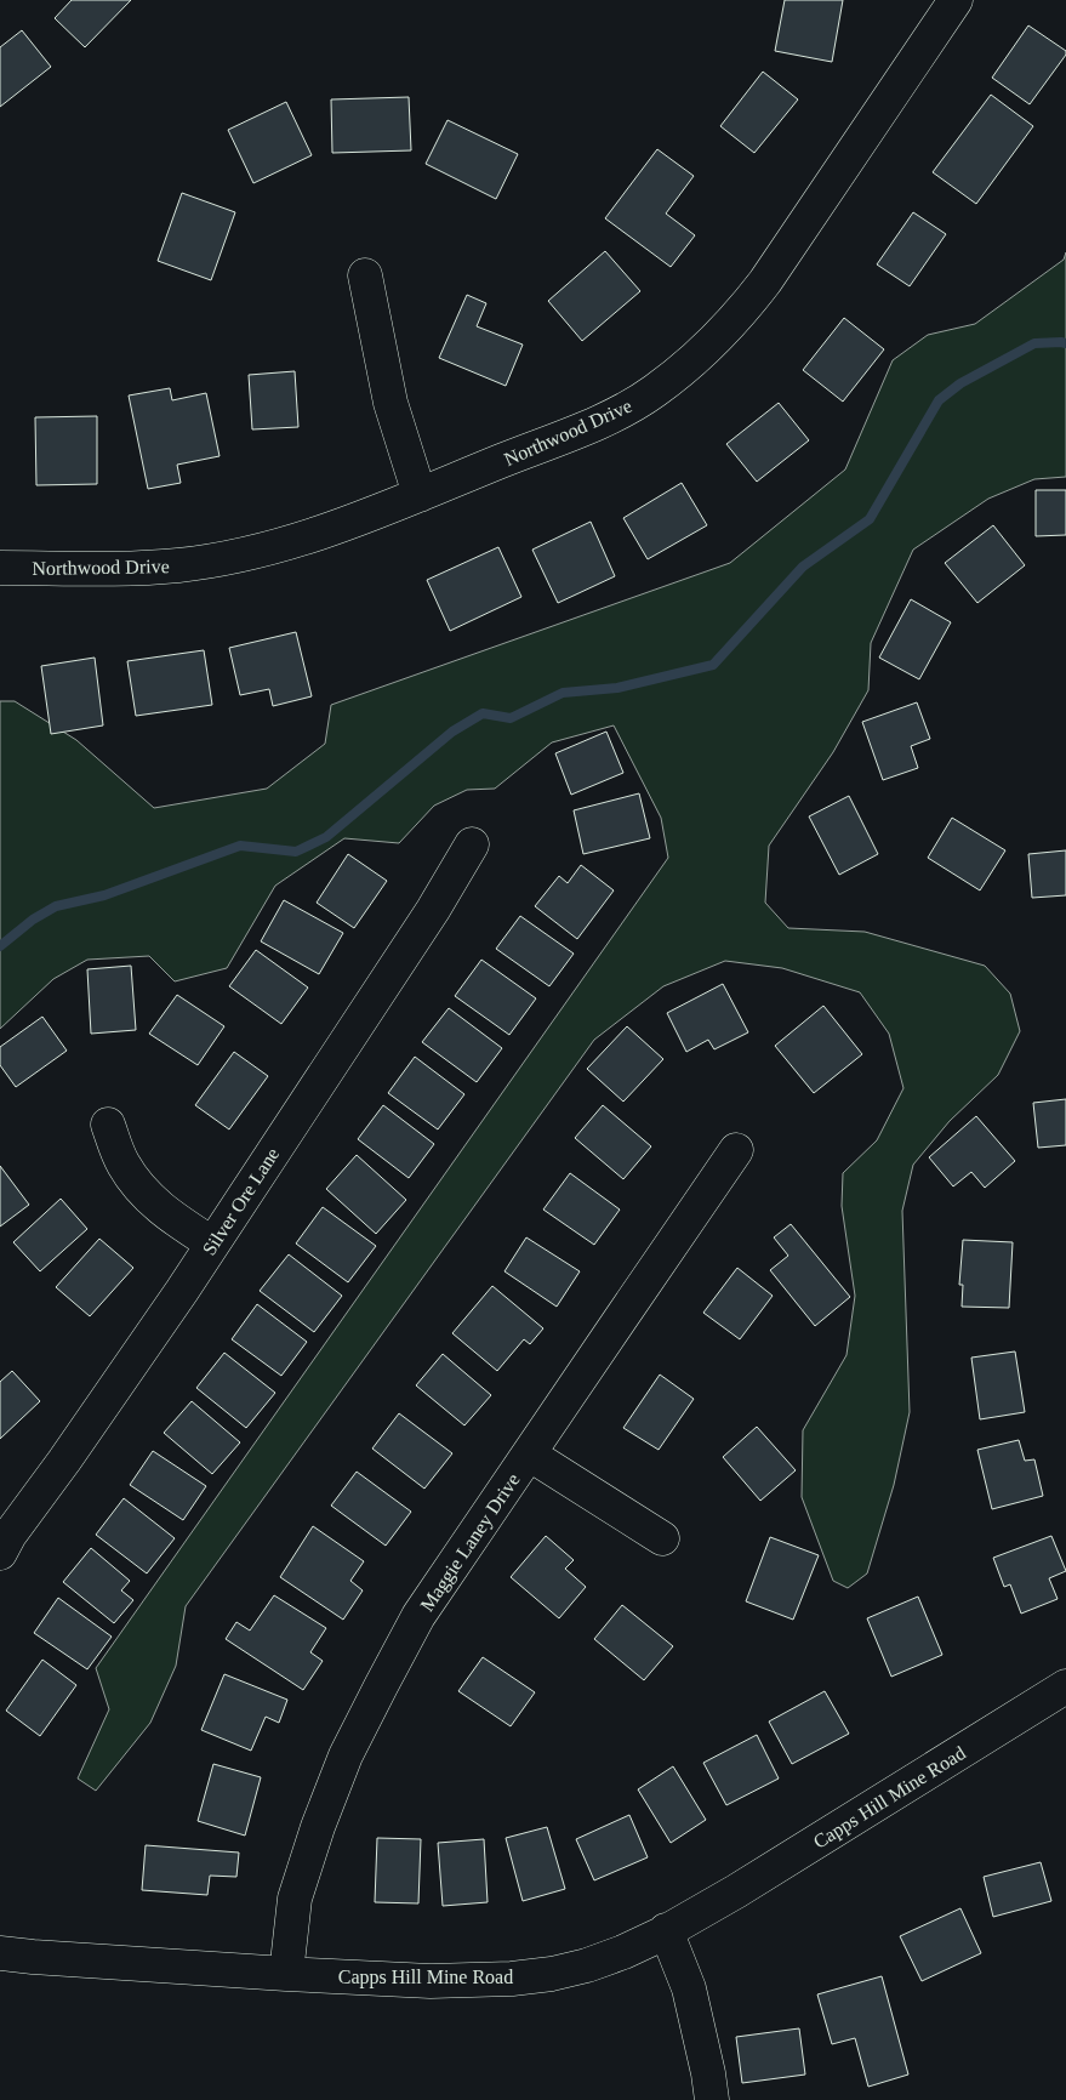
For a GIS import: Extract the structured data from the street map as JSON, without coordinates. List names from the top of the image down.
{
  "streets": {
    "street": [
      "Northwood Drive",
      "Silver Ore Lane",
      "Maggie Laney Drive",
      "Capps Hill Mine Road"
    ]
  },
  "crossings": [
    ["Maggie Laney Drive", "Capps Hill Mine Road"]
  ]
}
